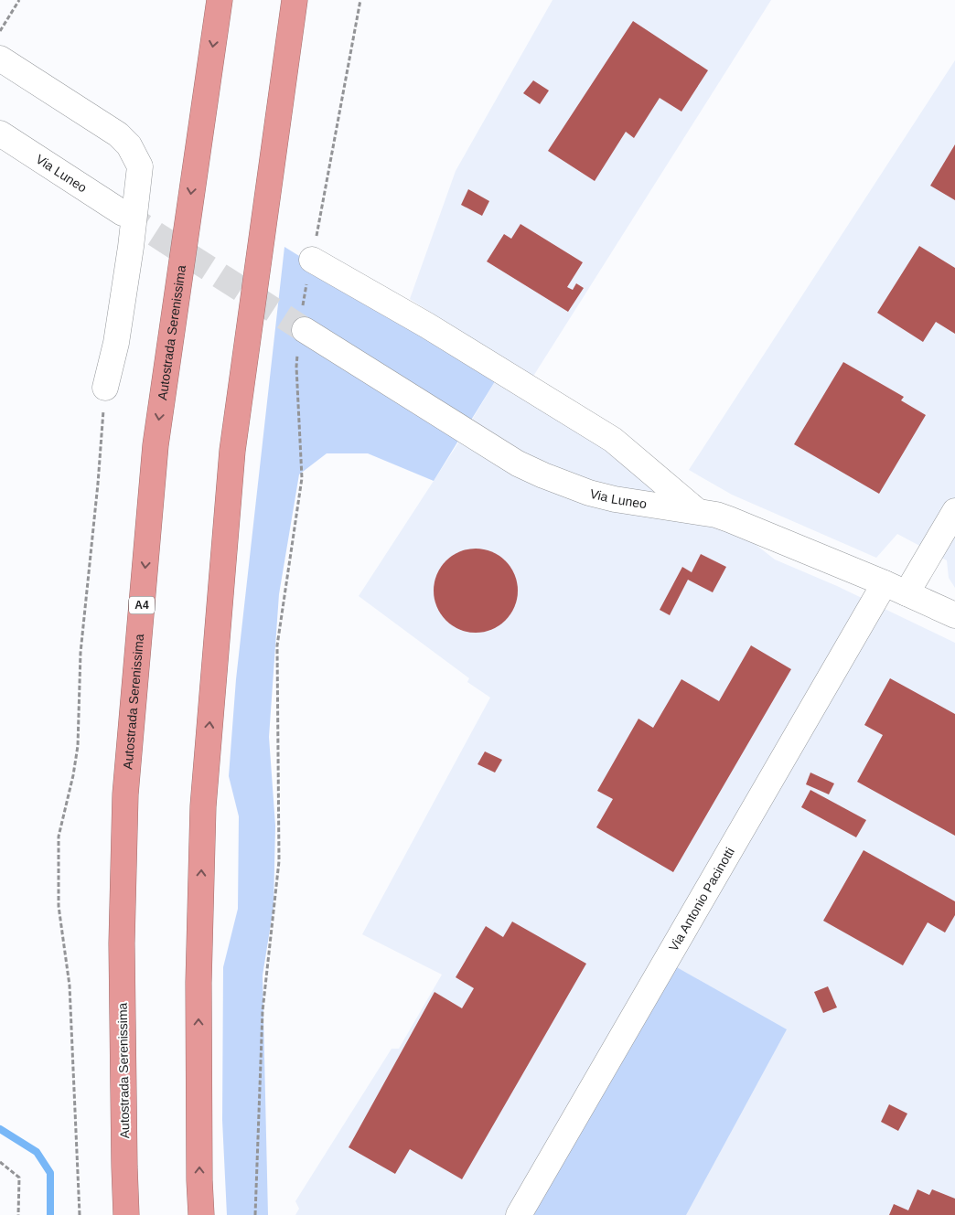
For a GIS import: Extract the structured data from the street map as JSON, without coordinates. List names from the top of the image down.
{
  "streets": {
    "highway": ["Autostrada Serenissima", "A4"],
    "street": ["Via Luneo", "Via Antonio Pacinotti"]
  },
  "crossings": [
    ["Via Luneo", "Via Antonio Pacinotti"]
  ]
}
